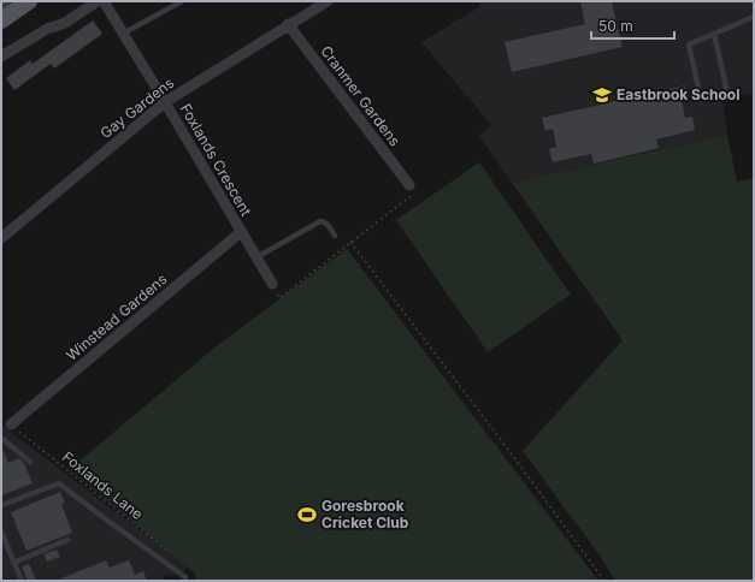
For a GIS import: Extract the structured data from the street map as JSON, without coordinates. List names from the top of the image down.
{
  "streets": {
    "street": [
      "Cranmer Gardens",
      "Gay Gardens",
      "Foxlands Crescent",
      "Winstead Gardens"
    ],
    "path": ["Foxlands Lane"]
  },
  "crossings": [
    ["Cranmer Gardens", "Gay Gardens"],
    ["Gay Gardens", "Foxlands Crescent"],
    ["Foxlands Crescent", "Winstead Gardens"],
    ["Winstead Gardens", "Foxlands Lane"]
  ],
  "places": {
    "school or university": ["Eastbrook School"],
    "sports": ["Goresbrook Cricket Club"]
  },
  "scale_bar": "50 m"
}
